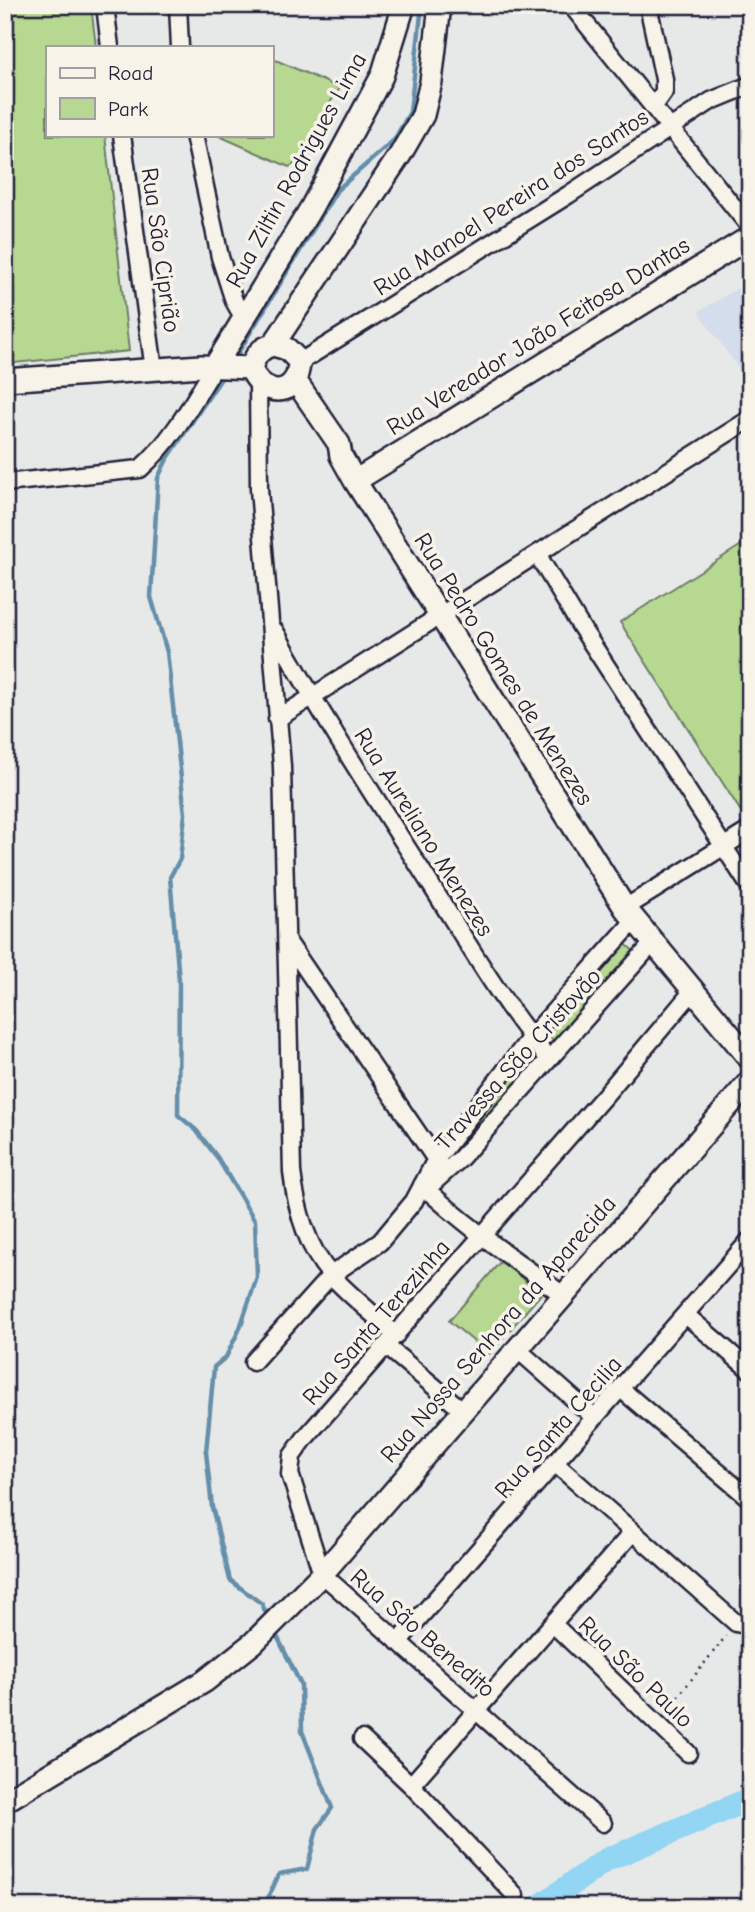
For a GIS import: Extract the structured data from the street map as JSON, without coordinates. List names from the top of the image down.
{
  "streets": {
    "street": [
      "Rua Ziltin Rodrigues Lima",
      "Rua Manoel Pereira dos Santos",
      "Rua São Ciprião",
      "Rua Vereador João Feitosa Dantas",
      "Rua Pedro Gomes de Menezes",
      "Rua Aureliano Menezes",
      "Travessa São Cristovão",
      "Rua Santa Terezinha",
      "Rua Nossa Senhora da Aparecida",
      "Rua Santa Cecilia",
      "Rua São Benedito",
      "Rua São Paulo"
    ]
  },
  "crossings": [
    ["Rua Manoel Pereira dos Santos", "Rua Pedro Gomes de Menezes"],
    ["Rua Vereador João Feitosa Dantas", "Rua Pedro Gomes de Menezes"],
    ["Rua Pedro Gomes de Menezes", "Travessa São Cristovão"],
    ["Rua Pedro Gomes de Menezes", "Rua Santa Terezinha"],
    ["Rua Aureliano Menezes", "Travessa São Cristovão"],
    ["Rua Santa Terezinha", "Rua São Benedito"],
    ["Rua Nossa Senhora da Aparecida", "Rua São Benedito"],
    ["Rua Santa Cecilia", "Rua São Benedito"]
  ],
  "legend": ["Road", "Park"]
}
